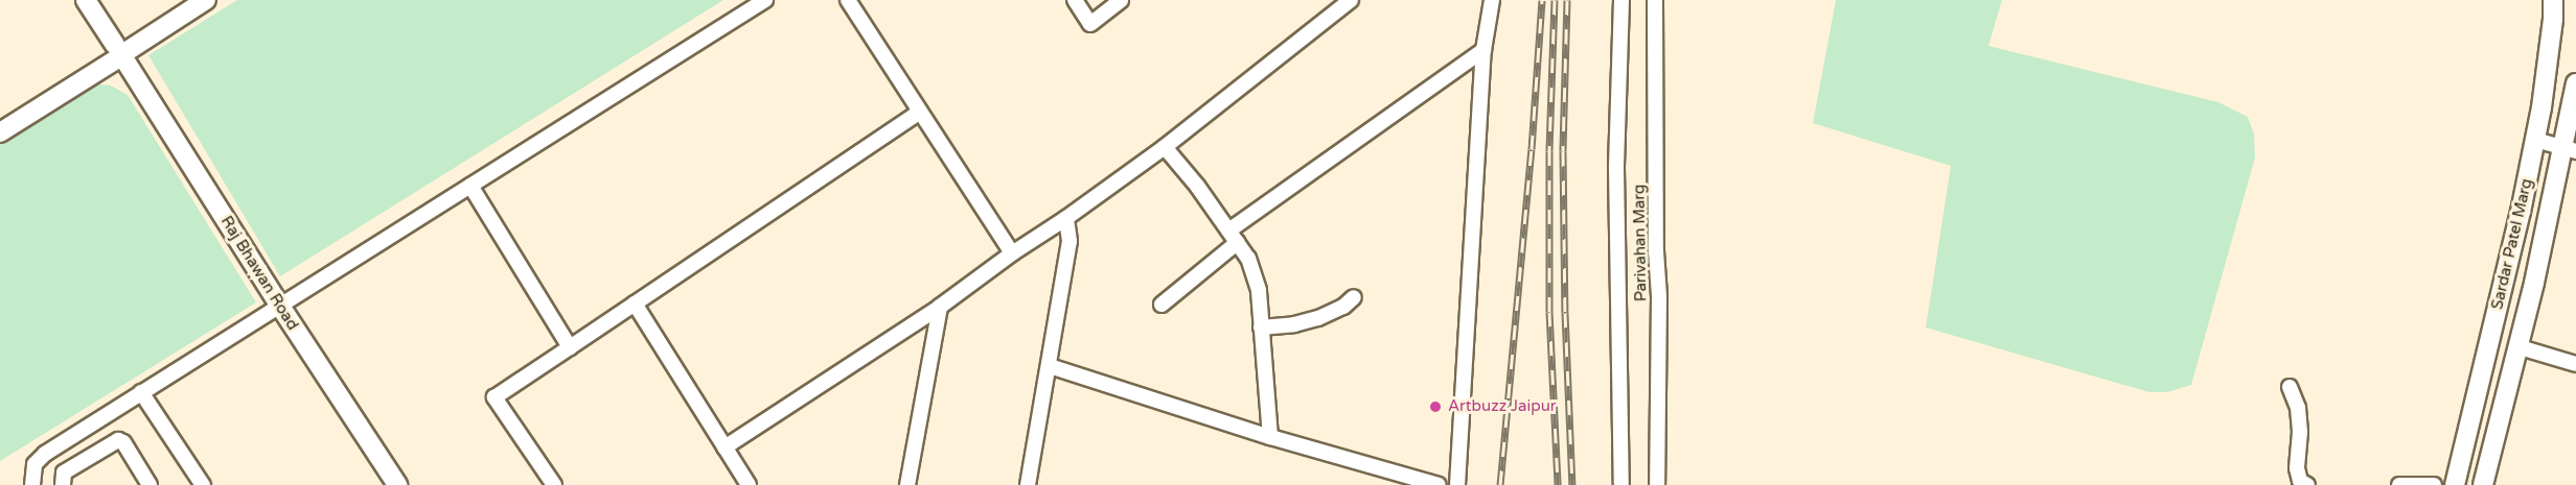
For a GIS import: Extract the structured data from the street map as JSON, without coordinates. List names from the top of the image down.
{
  "streets": {
    "street": ["Parivahan Marg", "Sardar Patel Marg", "Raj Bhawan Road"]
  },
  "places": ["Artbuzz Jaipur"]
}
